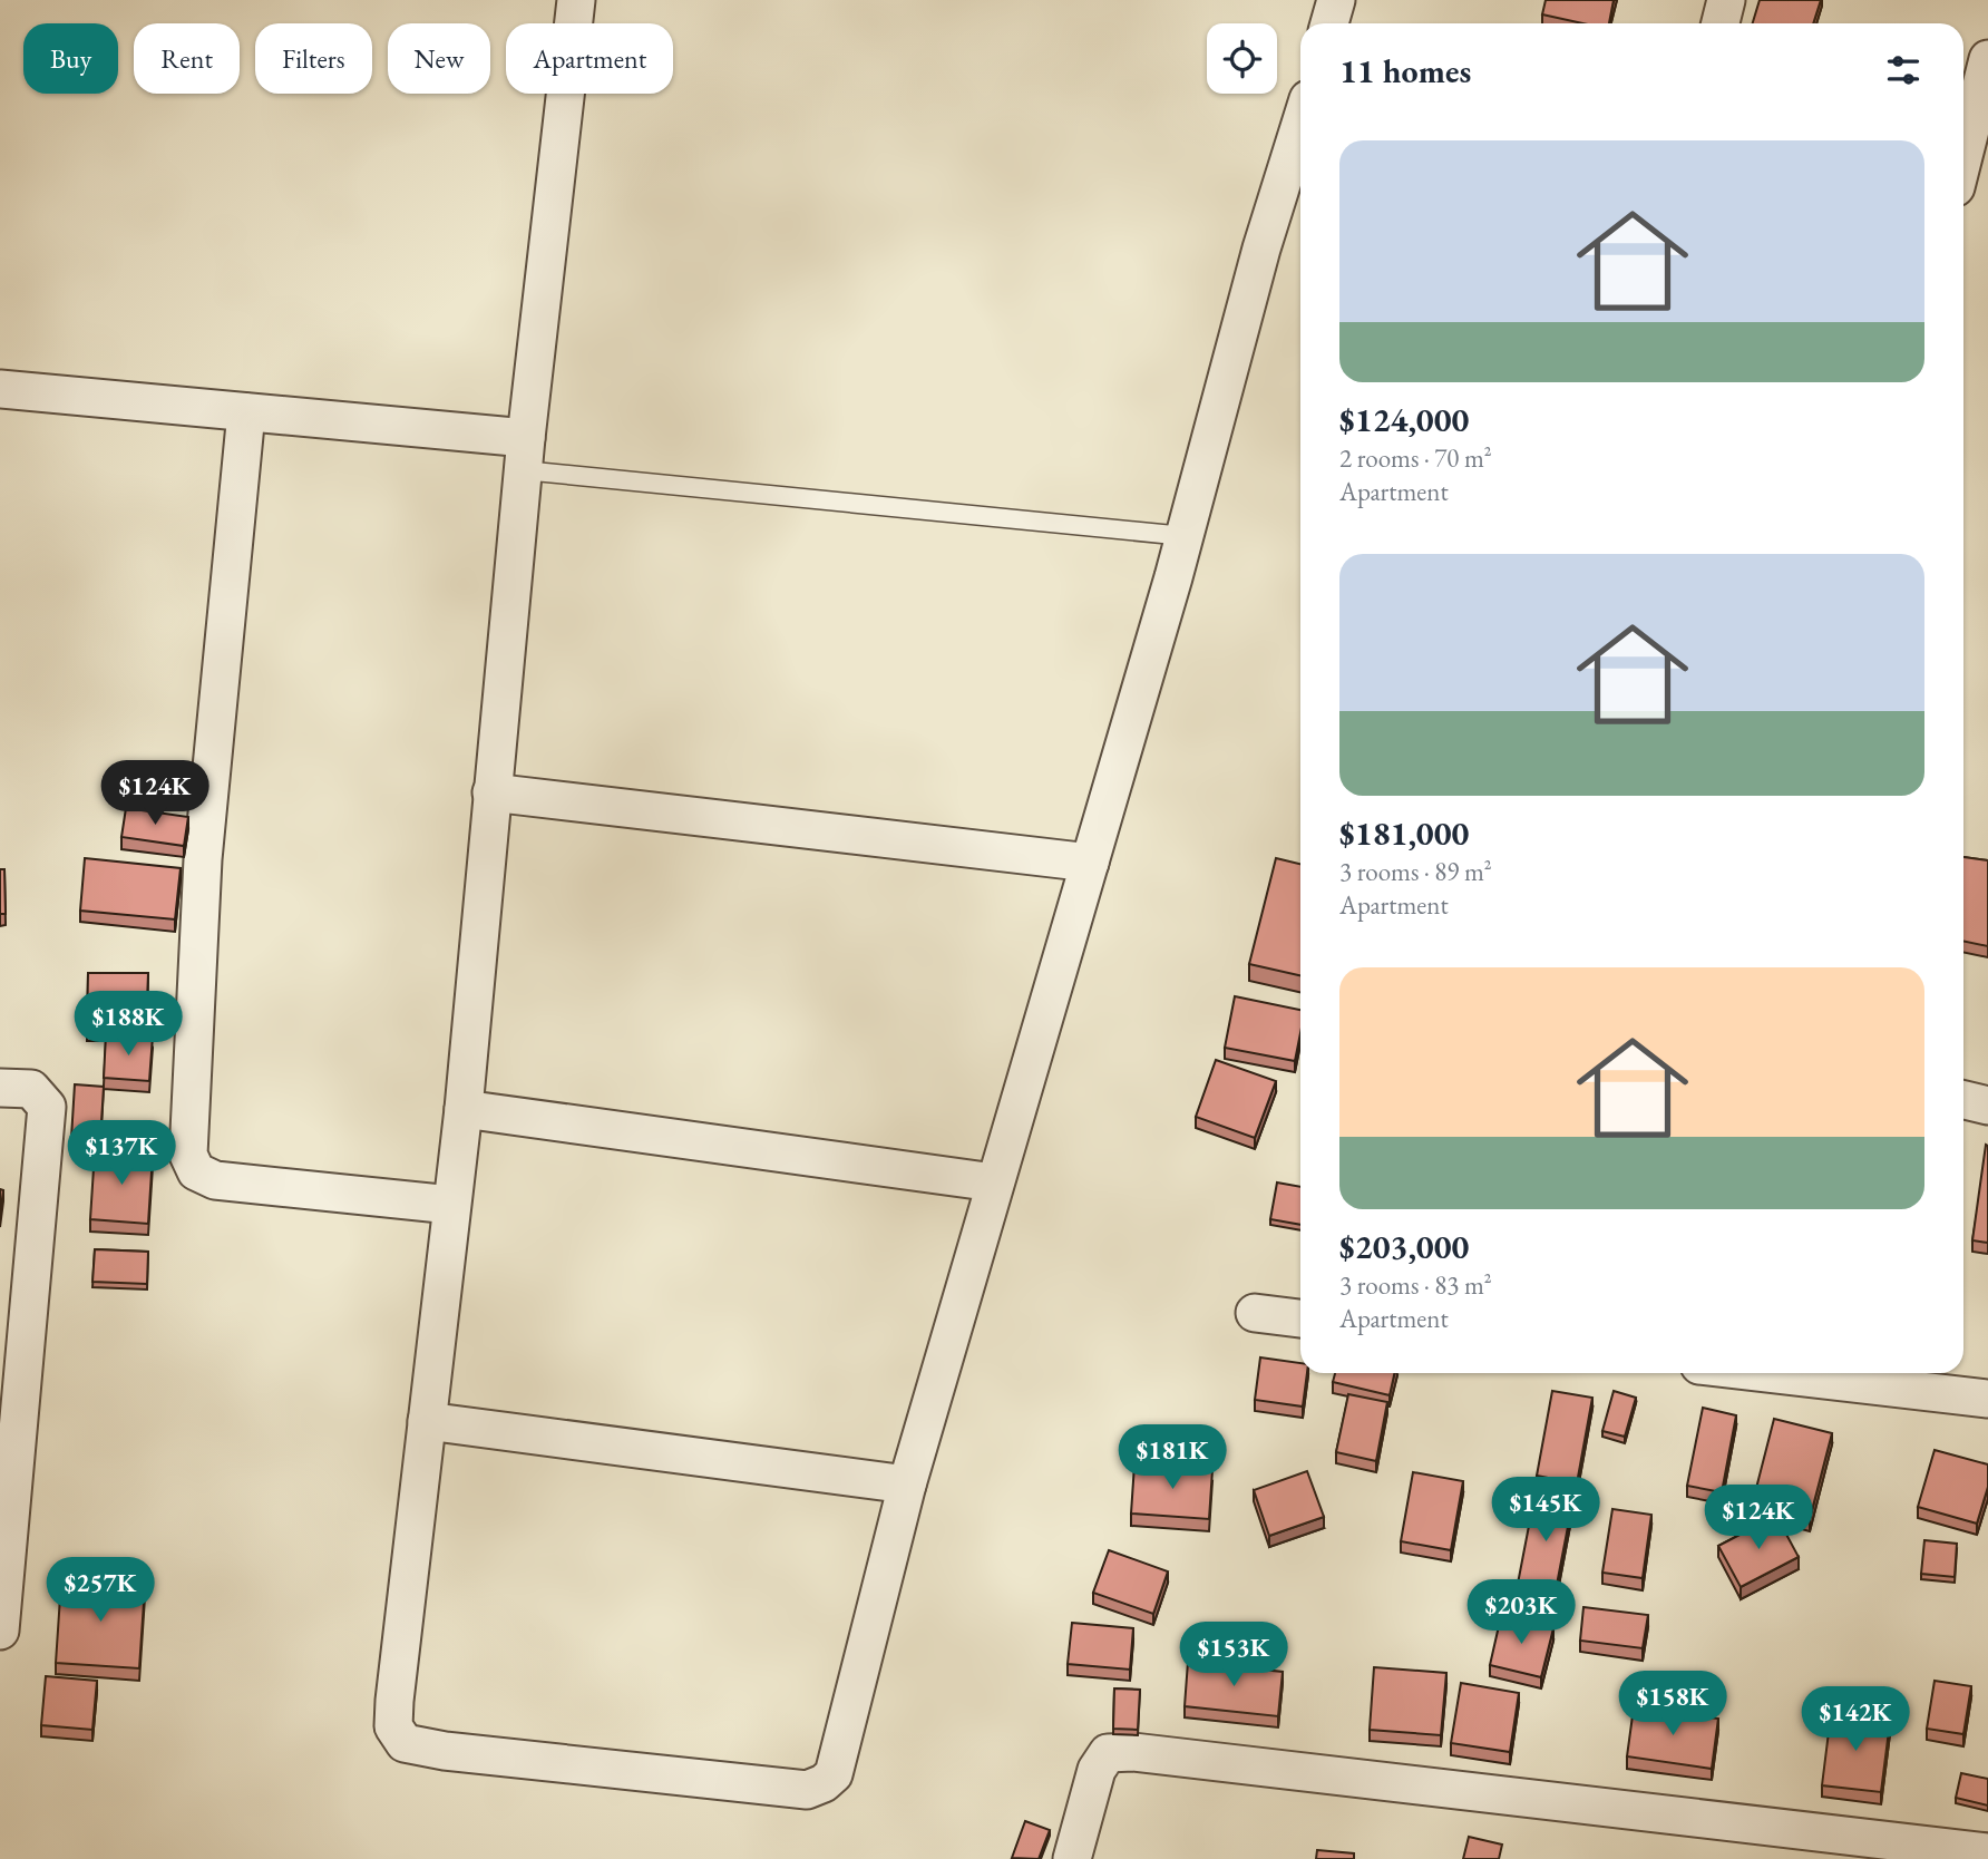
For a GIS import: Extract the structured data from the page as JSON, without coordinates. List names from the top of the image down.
{
  "page": {
    "chip": [
      "Buy",
      "Rent",
      "Filters",
      "New",
      "Apartment"
    ],
    "heading": "11 homes",
    "list": [
      {
        "name": "$124,000",
        "note": "2 rooms · 70 m² · Apartment"
      },
      {
        "name": "$181,000",
        "note": "3 rooms · 89 m² · Apartment"
      },
      {
        "name": "$203,000",
        "note": "3 rooms · 83 m² · Apartment"
      }
    ],
    "price": [
      "$124K",
      "$188K",
      "$137K",
      "$181K",
      "$145K",
      "$124K",
      "$257K",
      "$203K",
      "$153K",
      "$158K",
      "$142K"
    ]
  }
}
